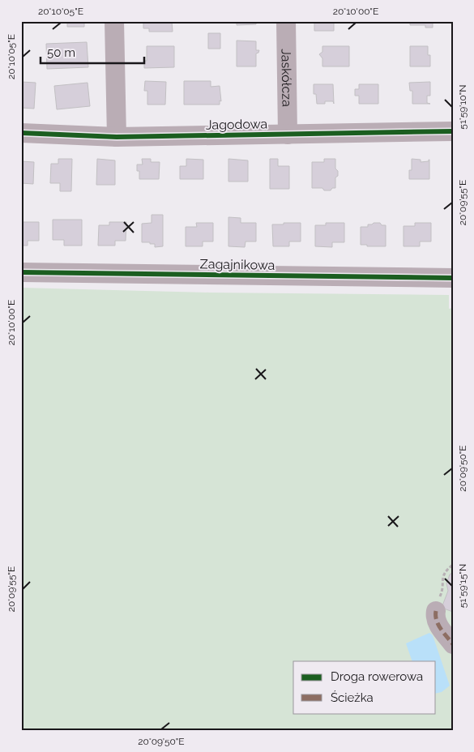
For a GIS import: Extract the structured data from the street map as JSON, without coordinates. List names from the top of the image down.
{
  "streets": {
    "street": ["Jaskółcza", "Jagodowa", "Zagajnikowa"]
  },
  "crossings": [
    ["Jaskółcza", "Jagodowa"]
  ],
  "legend": ["Droga rowerowa", "Ścieżka"],
  "scale_bar": "50 m",
  "coordinates": [
    "20°10'05\"E",
    "20°10'00\"E",
    "51°59'10\"N",
    "20°09'55\"E",
    "20°09'50\"E",
    "51°59'15\"N"
  ]
}
